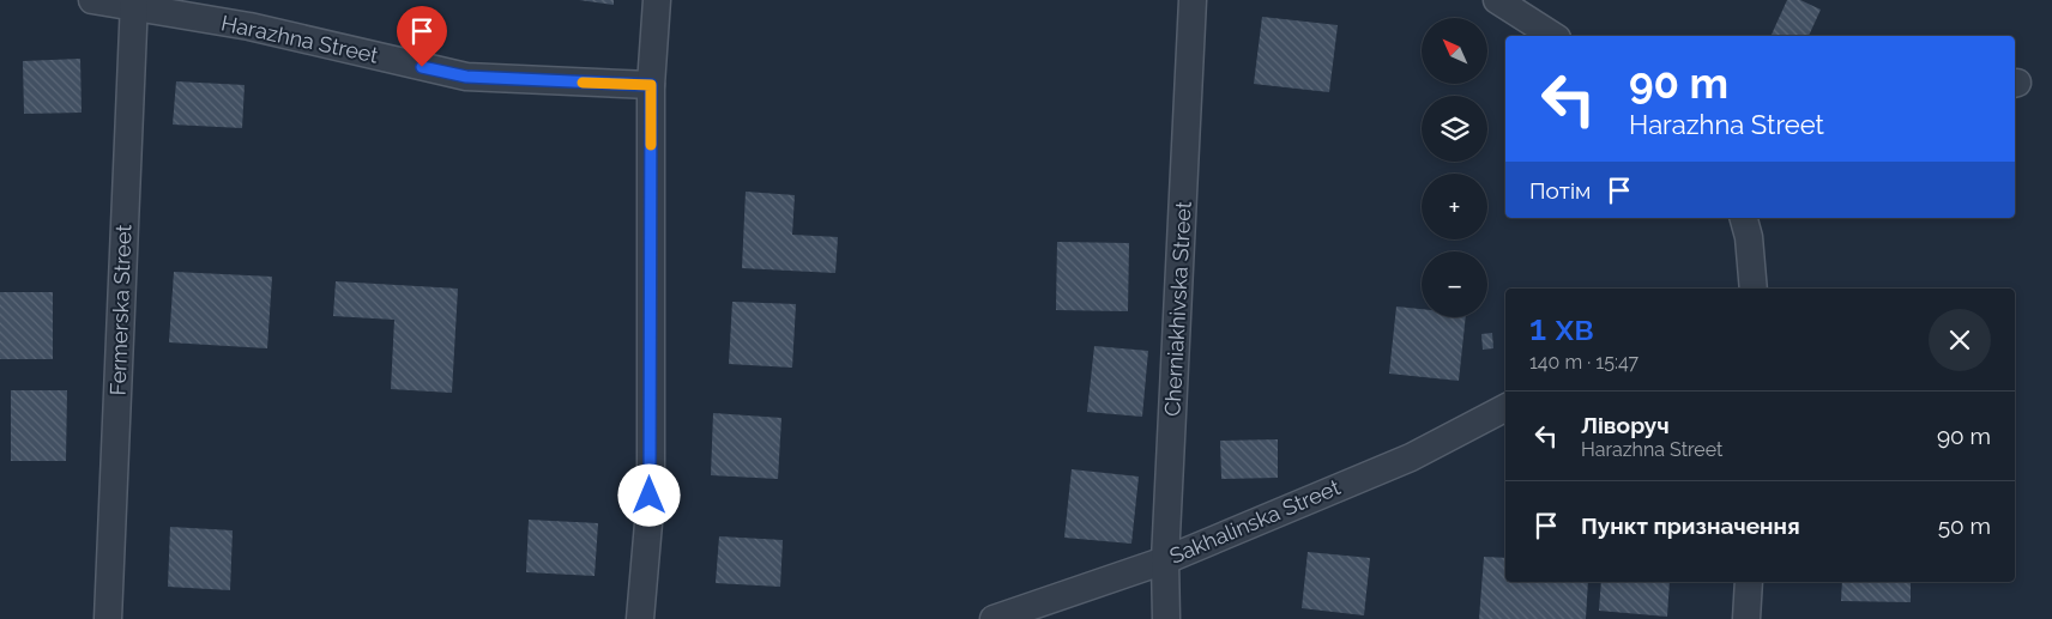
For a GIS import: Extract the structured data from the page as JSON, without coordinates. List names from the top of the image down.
{
  "streets": {
    "street": [
      "Harazhna Street",
      "Cherniakhivska Street",
      "Fermerska Street",
      "Sakhalinska Street"
    ]
  },
  "crossings": [
    ["Harazhna Street", "Fermerska Street"],
    ["Cherniakhivska Street", "Sakhalinska Street"]
  ],
  "north": "top left",
  "page": {
    "map_buttons": ["+", "−"],
    "turn": ["90 m", "Harazhna Street"],
    "then": "Потім",
    "heading": ["1 хв", "140 m · 15:47"],
    "list": [
      {
        "name": "Ліворуч",
        "note": "Harazhna Street",
        "value": "90 m"
      },
      {
        "name": "Пункт призначення",
        "value": "50 m"
      }
    ]
  }
}
